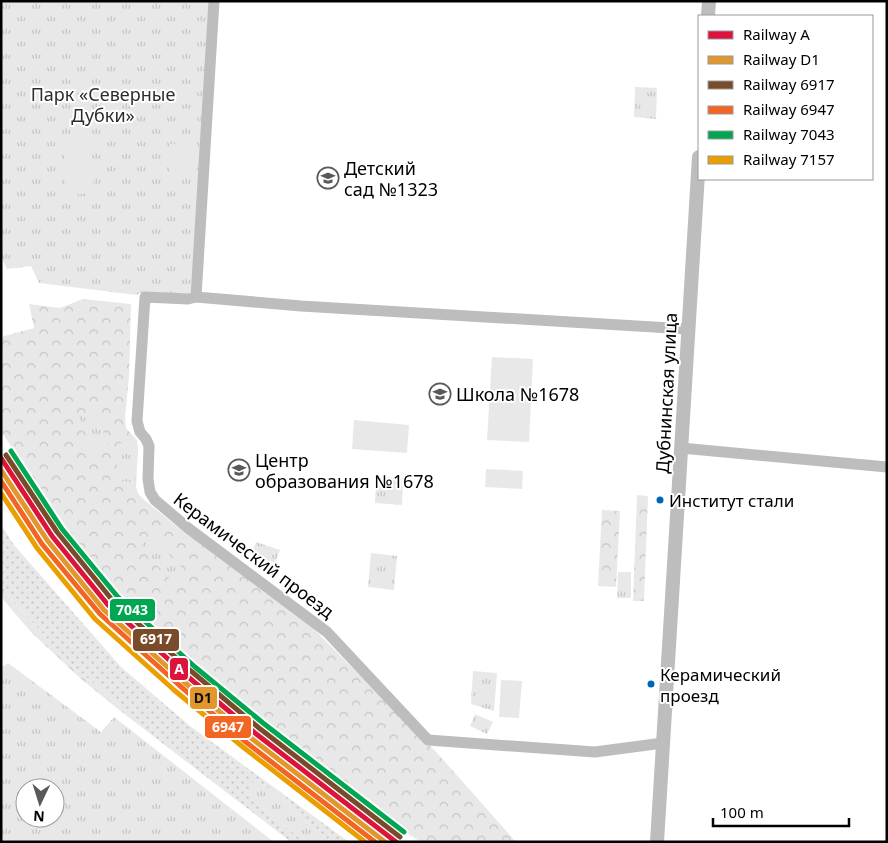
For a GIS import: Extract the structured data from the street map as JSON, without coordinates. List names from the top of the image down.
{
  "streets": {
    "street": ["Дубнинская улица", "Керамический проезд"]
  },
  "crossings": [
    ["Дубнинская улица", "Керамический проезд"]
  ],
  "parks": ["Парк «Северные Дубки»"],
  "places": {
    "school or university": ["Детский сад №1323", "Школа №1678", "Центр образования №1678"],
    "other": ["Институт стали", "Керамический проезд"]
  },
  "lines": [
    "rail line 7043",
    "rail line 6917",
    "rail line A",
    "rail line D1",
    "rail line 6947",
    "rail line 7157"
  ],
  "legend": [
    "Railway A",
    "Railway D1",
    "Railway 6917",
    "Railway 6947",
    "Railway 7043",
    "Railway 7157"
  ],
  "scale_bar": "100 m",
  "north": "bottom"
}
